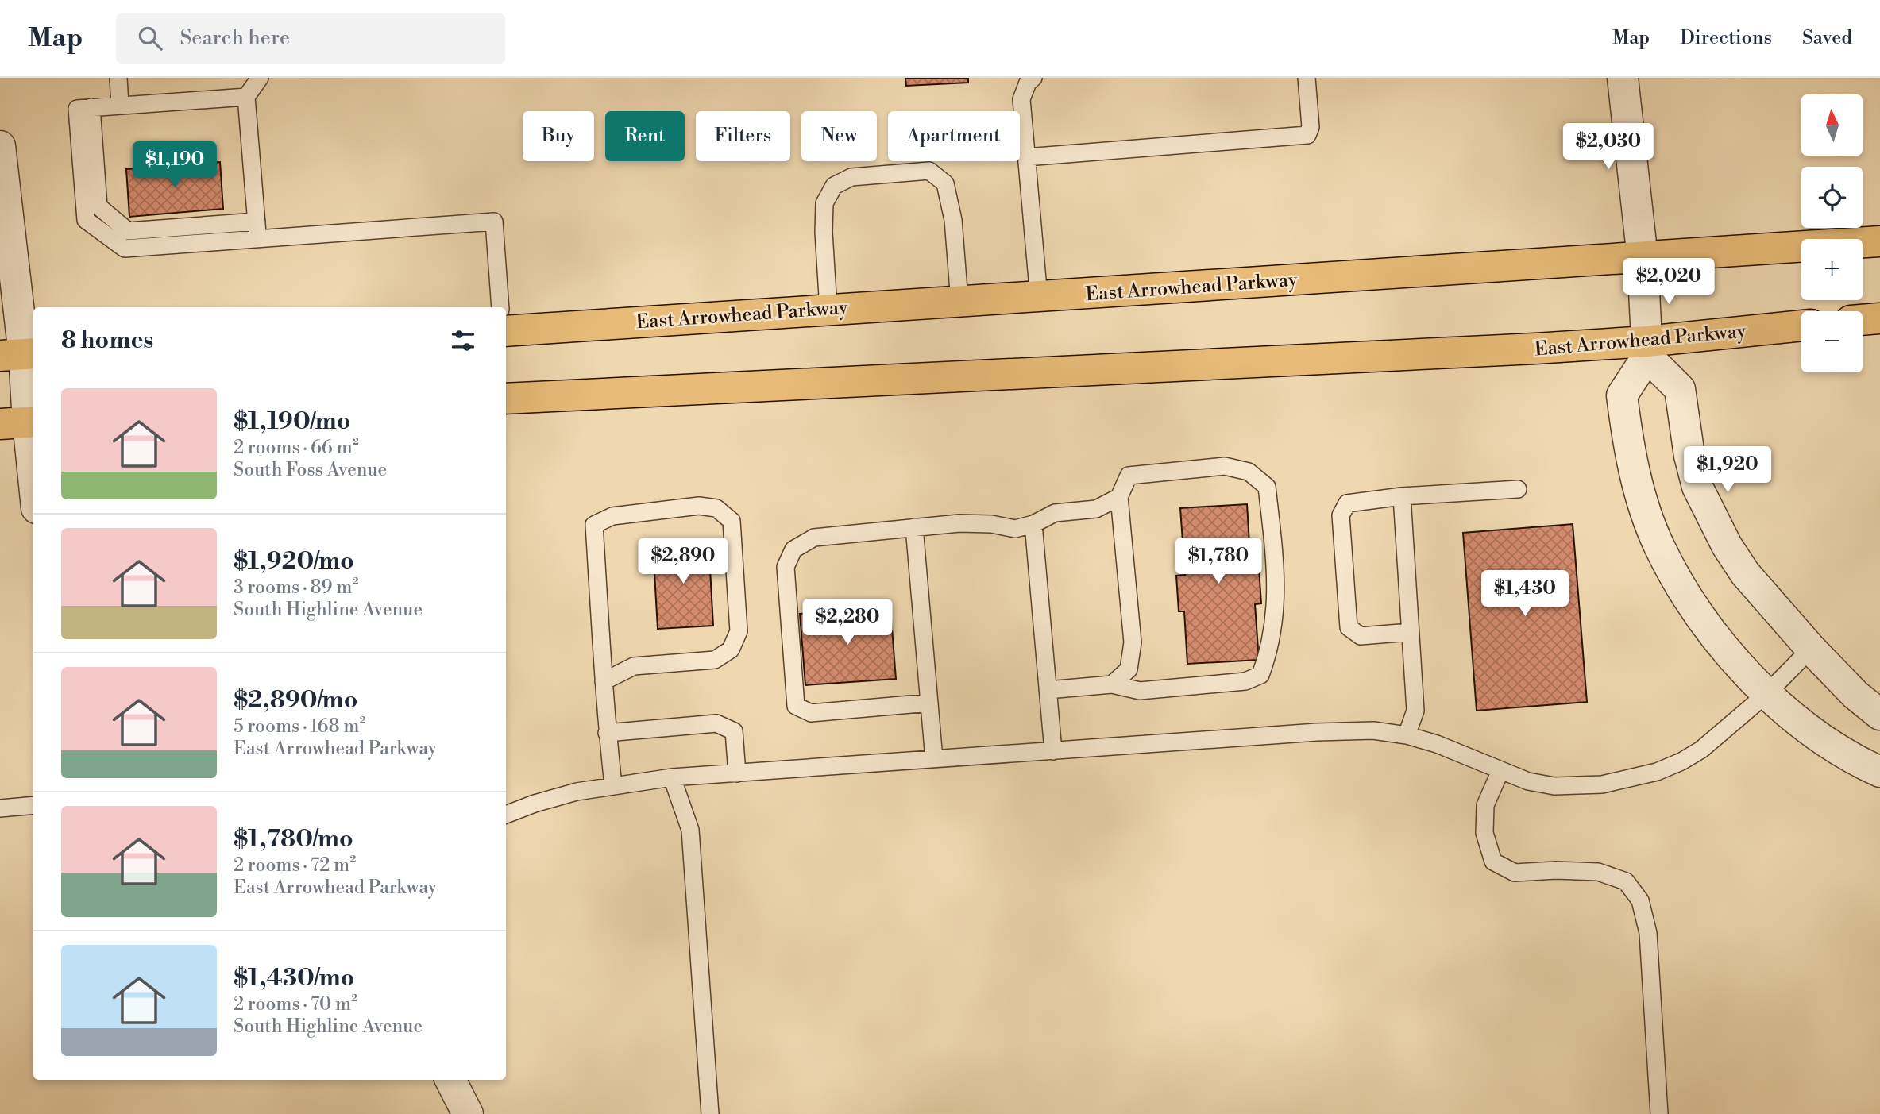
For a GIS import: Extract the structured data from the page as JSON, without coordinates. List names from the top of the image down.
{
  "streets": {
    "main road": ["East Arrowhead Parkway"]
  },
  "north": "top",
  "page": {
    "header": "Map",
    "search": "Search here",
    "nav": ["Map", "Directions", "Saved"],
    "map_buttons": ["+", "−"],
    "chip": [
      "Buy",
      "Rent",
      "Filters",
      "New",
      "Apartment"
    ],
    "price": [
      "$2,030",
      "$1,190",
      "$2,020",
      "$1,920",
      "$2,890",
      "$1,780",
      "$1,430",
      "$2,280"
    ],
    "heading": "8 homes",
    "list": [
      {
        "name": "$1,190/mo",
        "note": "2 rooms · 66 m² · South Foss Avenue"
      },
      {
        "name": "$1,920/mo",
        "note": "3 rooms · 89 m² · South Highline Avenue"
      },
      {
        "name": "$2,890/mo",
        "note": "5 rooms · 168 m² · East Arrowhead Parkway"
      },
      {
        "name": "$1,780/mo",
        "note": "2 rooms · 72 m² · East Arrowhead Parkway"
      },
      {
        "name": "$1,430/mo",
        "note": "2 rooms · 70 m² · South Highline Avenue"
      }
    ]
  }
}
